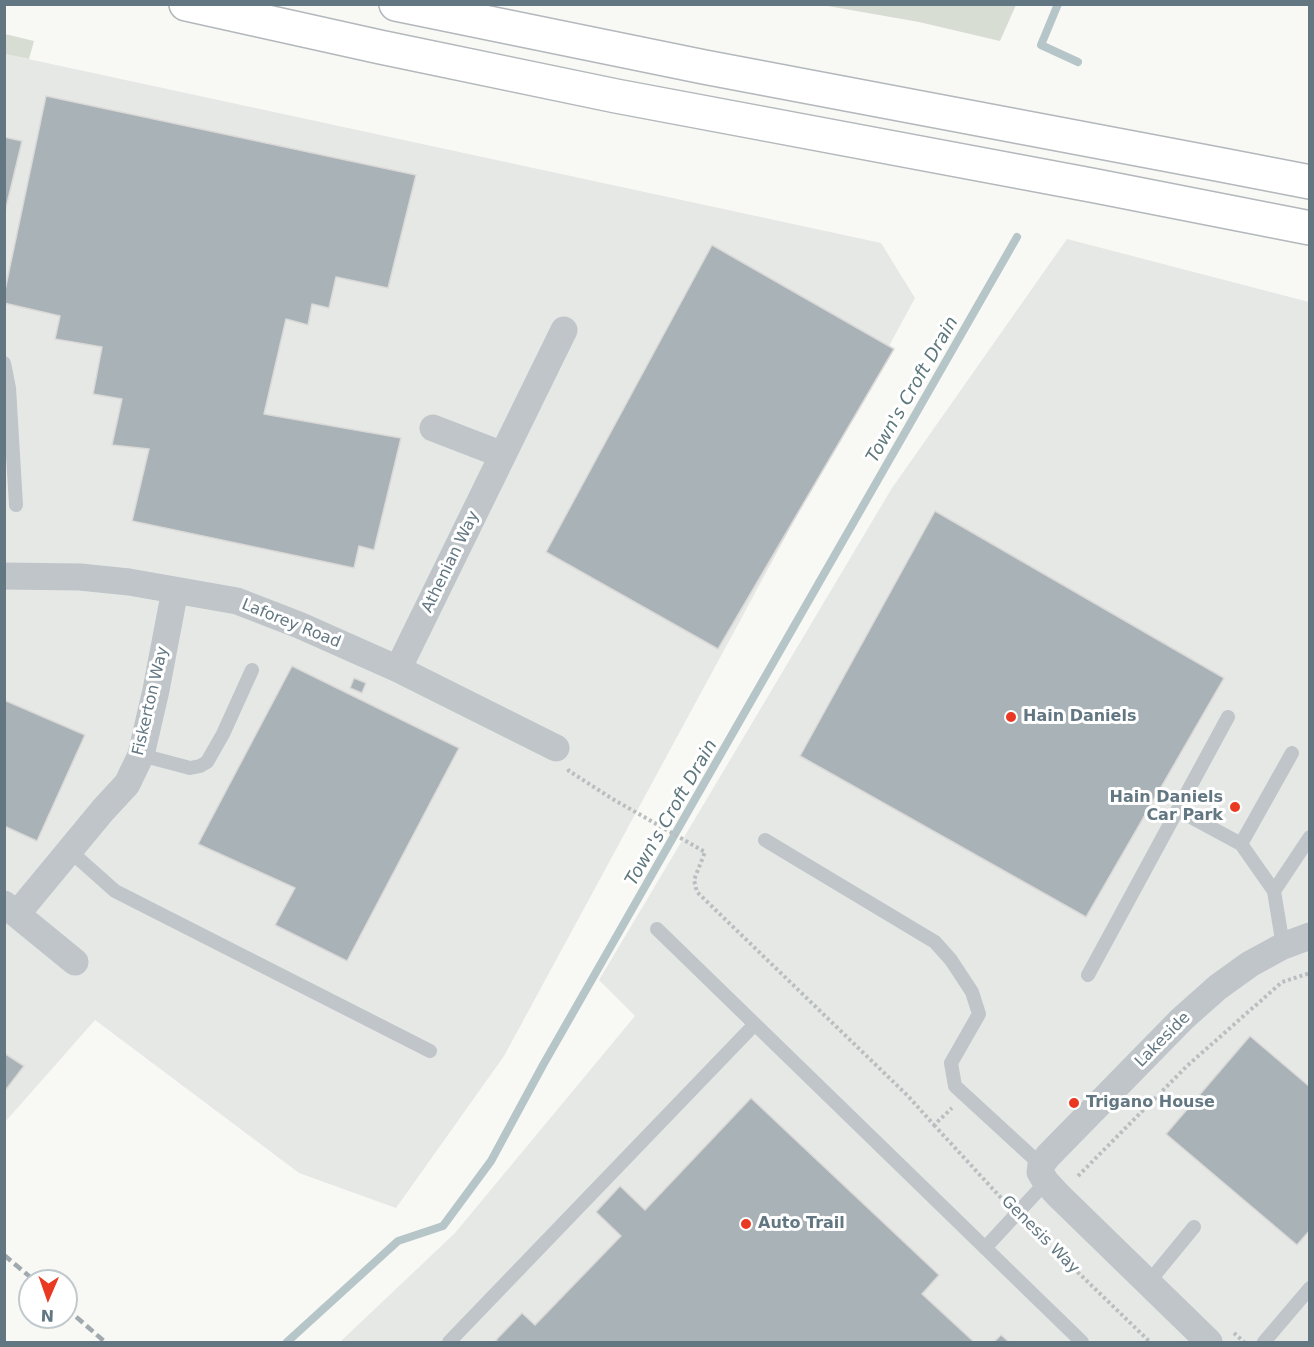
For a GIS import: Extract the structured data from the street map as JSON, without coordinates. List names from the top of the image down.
{
  "streets": {
    "street": [
      "Athenian Way",
      "Laforey Road",
      "Fiskerton Way",
      "Lakeside"
    ],
    "path": ["Genesis Way"]
  },
  "crossings": [
    ["Athenian Way", "Laforey Road"],
    ["Laforey Road", "Fiskerton Way"],
    ["Laforey Road", "Genesis Way"]
  ],
  "water": ["Town's Croft Drain"],
  "places": [
    "Hain Daniels",
    "Hain Daniels Car Park",
    "Trigano House",
    "Auto Trail"
  ],
  "north": "bottom"
}
